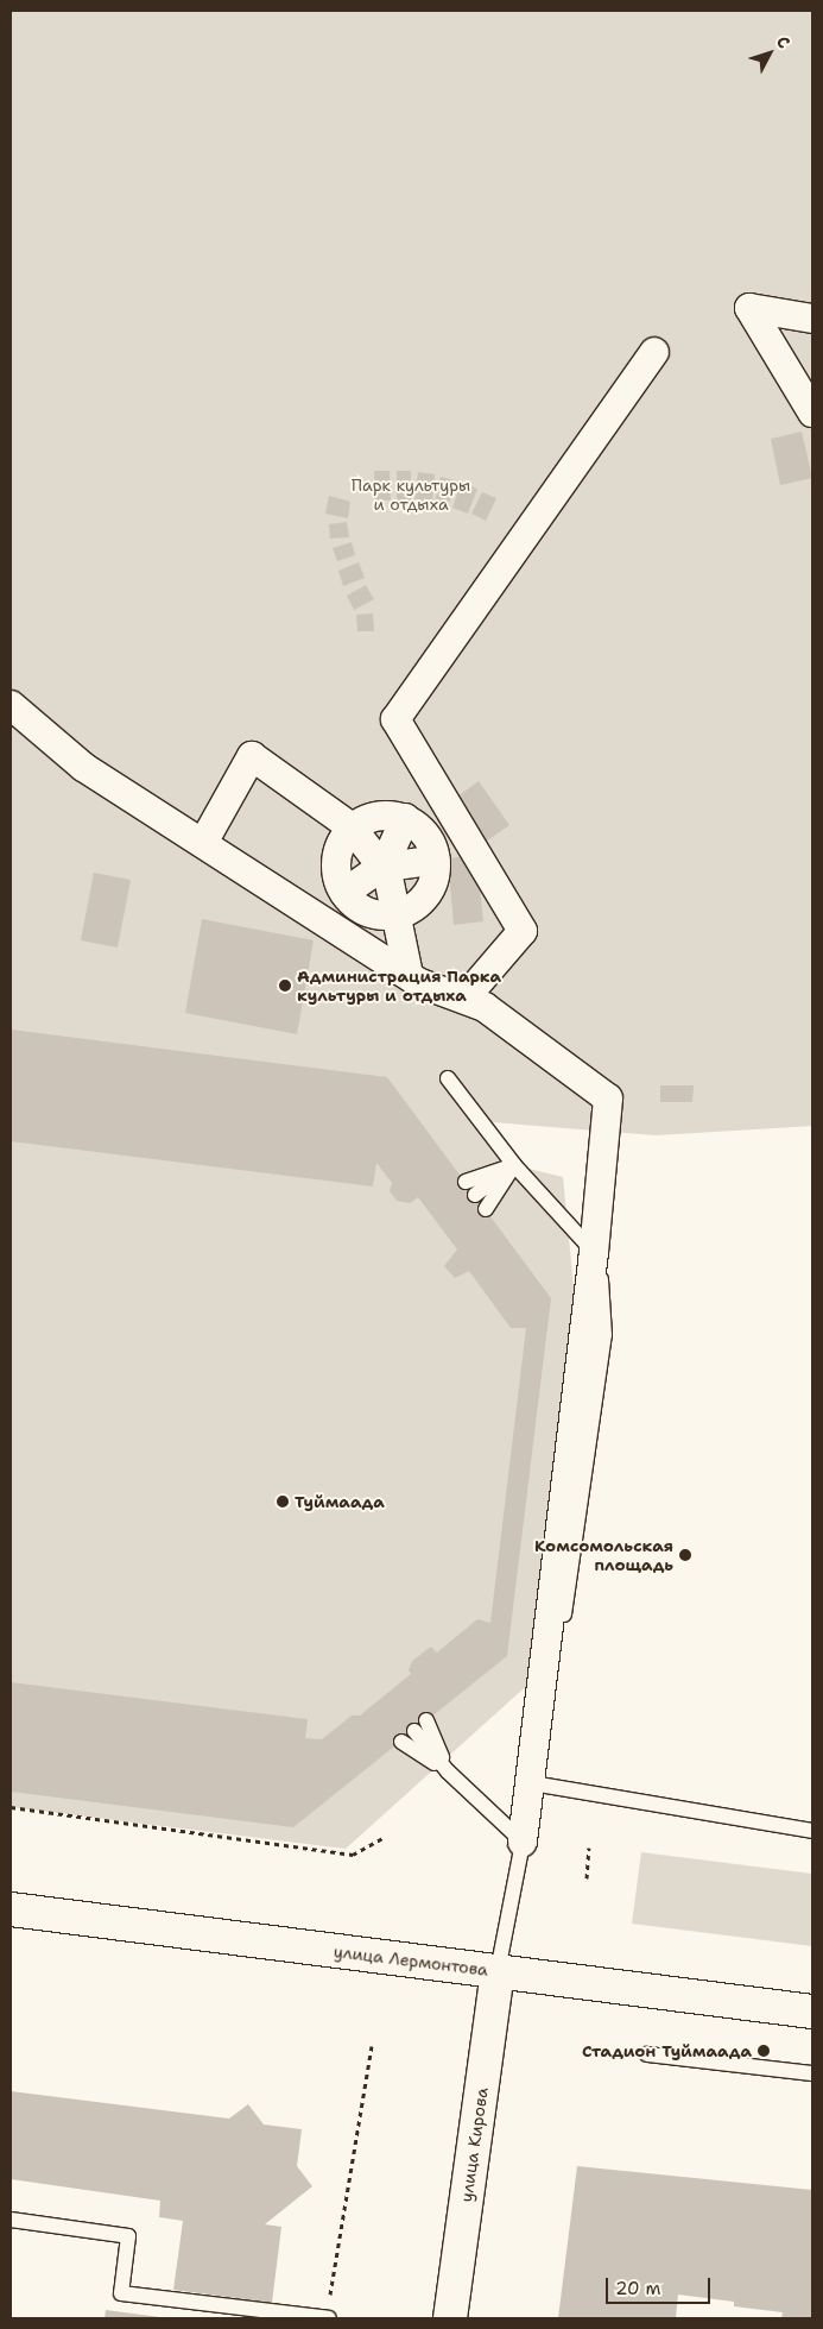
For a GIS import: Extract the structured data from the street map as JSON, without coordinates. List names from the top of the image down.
{
  "streets": {
    "main road": ["улица Лермонтова", "улица Кирова"]
  },
  "crossings": [
    ["улица Лермонтова", "улица Кирова"]
  ],
  "parks": ["Парк культуры и отдыха"],
  "places": [
    "Администрация Парка культуры и отдыха",
    "Туймаада",
    "Комсомольская площадь",
    "Стадион Туймаада"
  ],
  "scale_bar": "20 m",
  "north": "top right"
}
